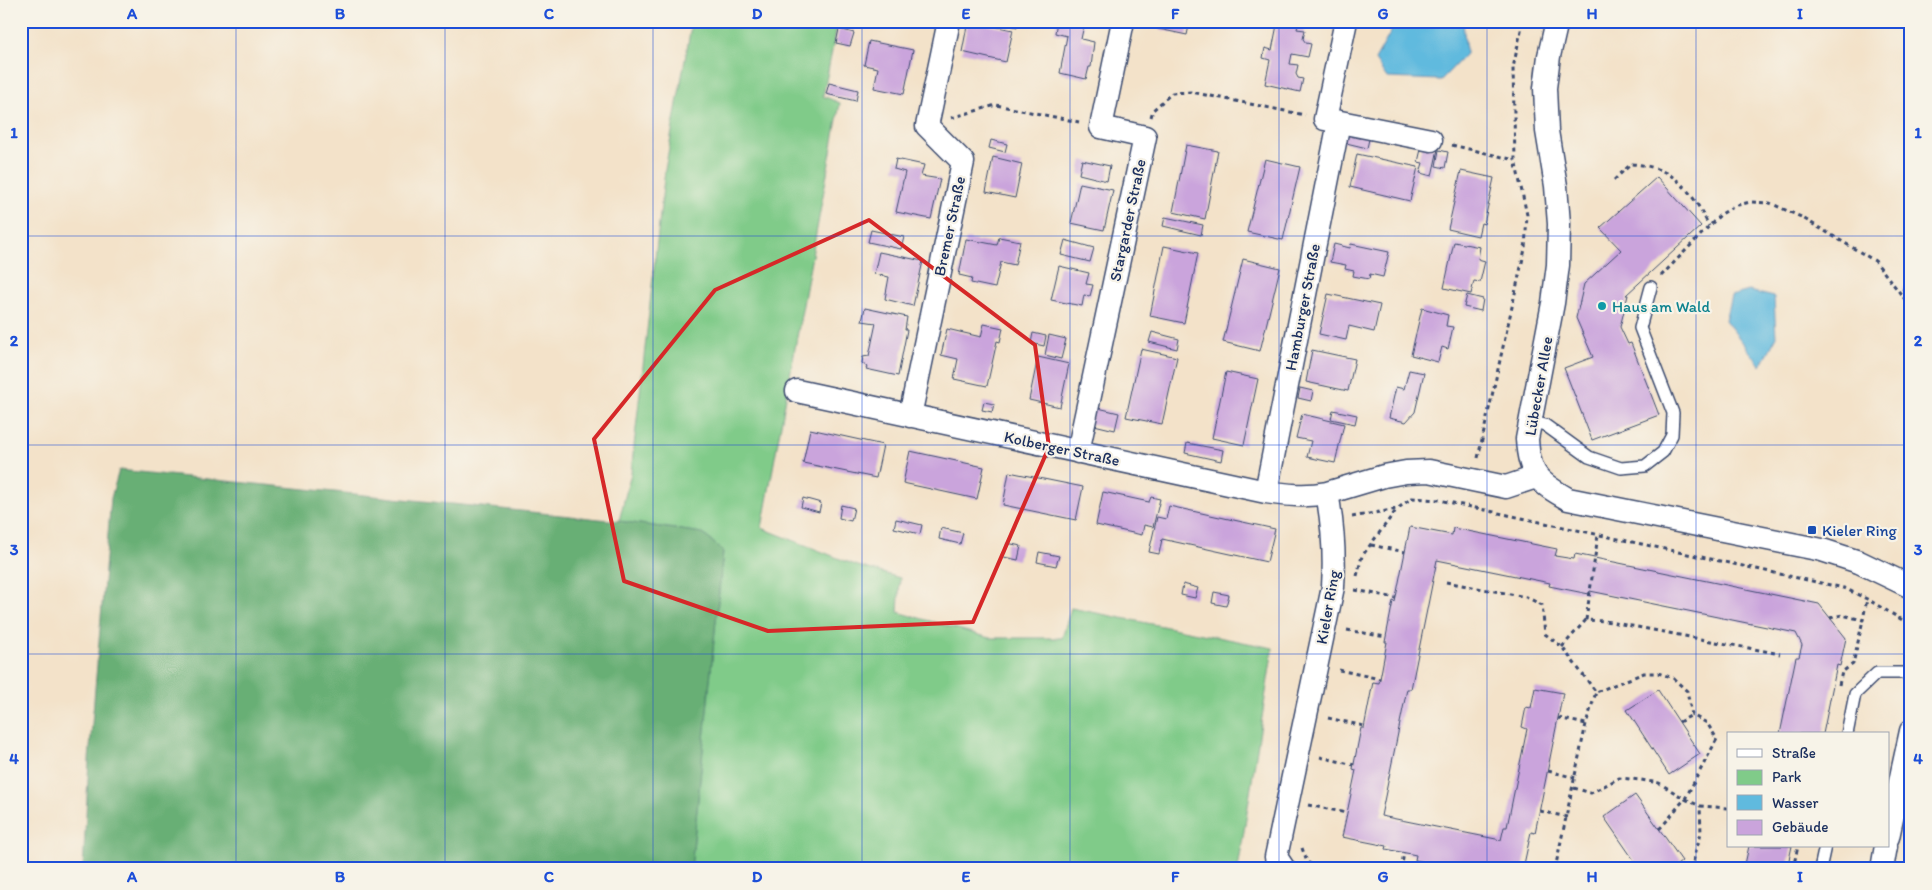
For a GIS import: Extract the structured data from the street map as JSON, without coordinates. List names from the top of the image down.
{
  "streets": {
    "street": [
      "Stargarder Straße",
      "Bremer Straße",
      "Hamburger Straße",
      "Lübecker Allee",
      "Kolberger Straße",
      "Kieler Ring"
    ]
  },
  "crossings": [
    ["Stargarder Straße", "Kolberger Straße"],
    ["Bremer Straße", "Kolberger Straße"],
    ["Hamburger Straße", "Kolberger Straße"],
    ["Kolberger Straße", "Kieler Ring"]
  ],
  "places": {
    "other": ["Haus am Wald"],
    "transit": ["Kieler Ring"]
  },
  "legend": [
    "Straße",
    "Park",
    "Wasser",
    "Gebäude"
  ],
  "grid": {
    "columns": [
      "A",
      "B",
      "C",
      "D",
      "E",
      "F",
      "G",
      "H",
      "I"
    ],
    "rows": [
      "1",
      "2",
      "3",
      "4"
    ]
  }
}
